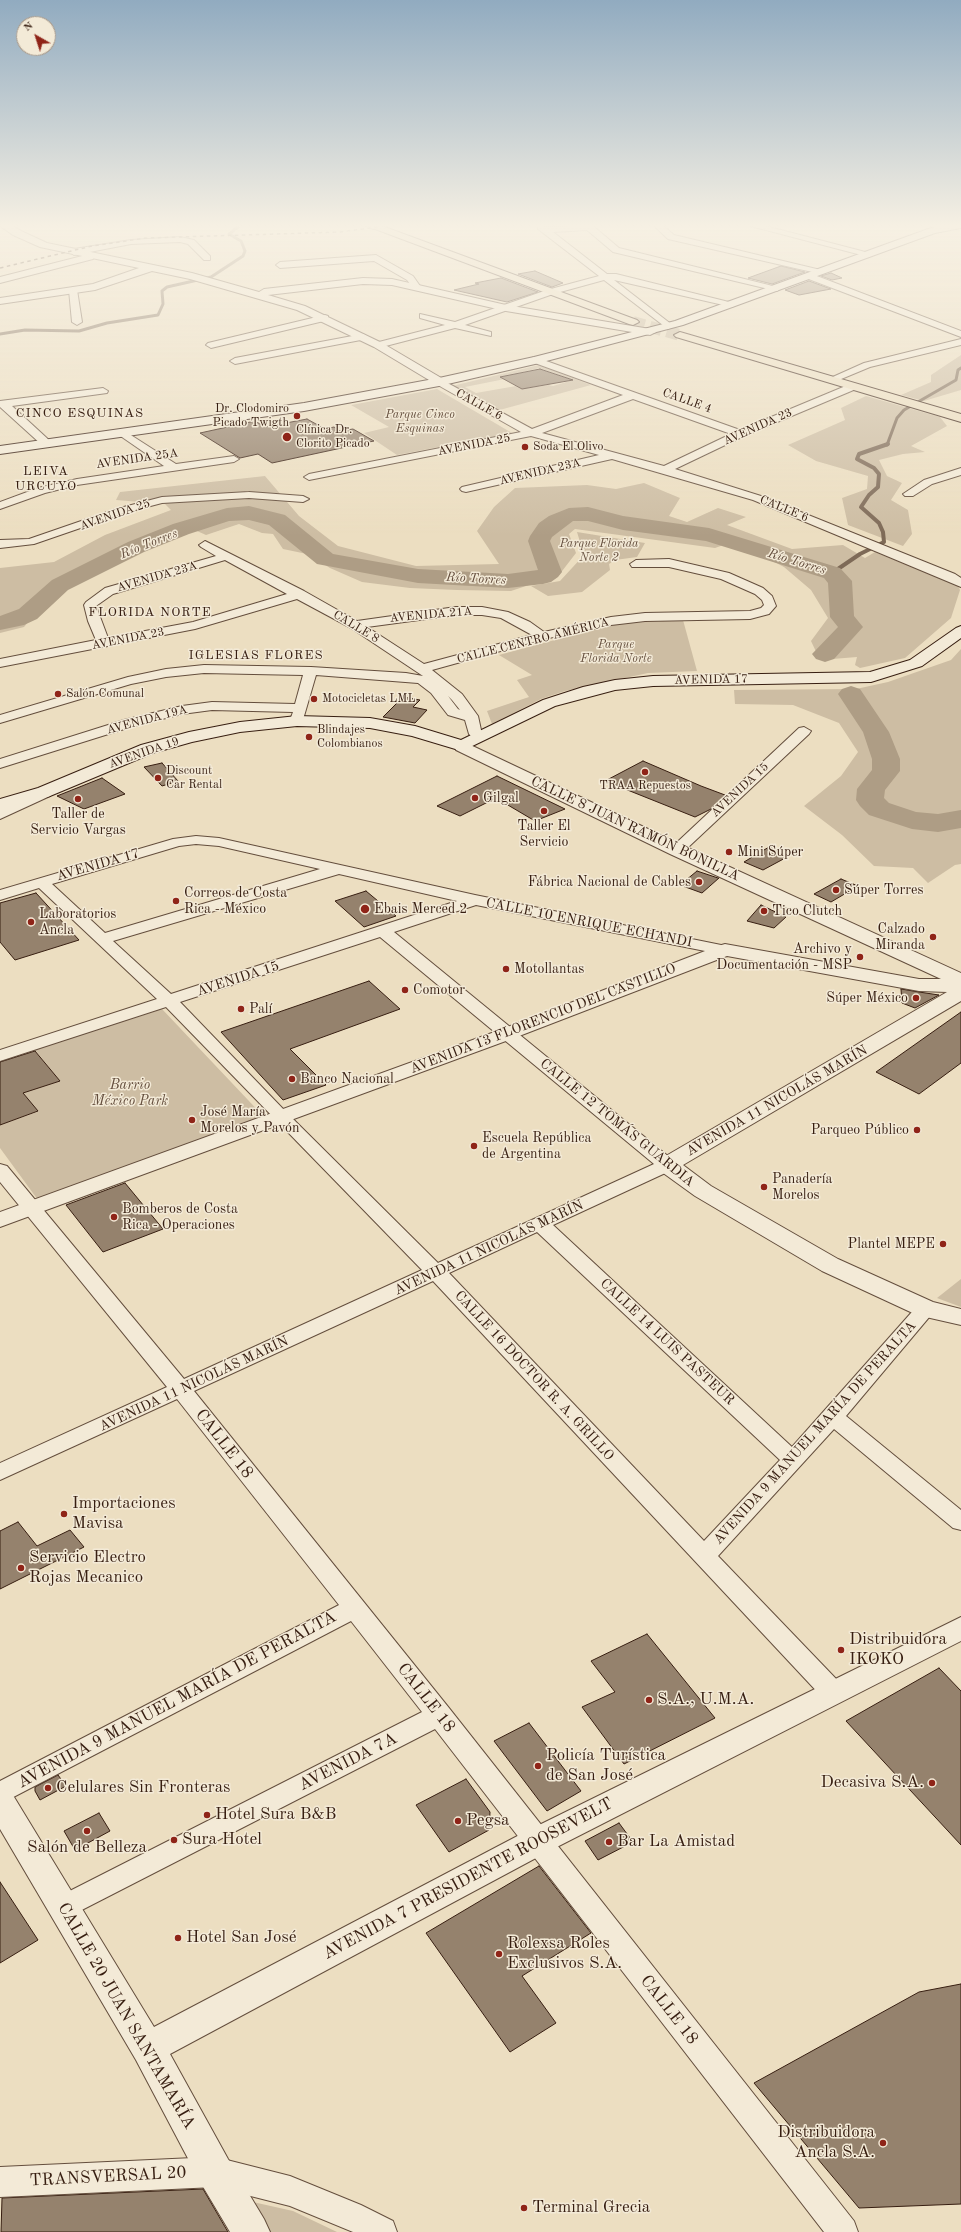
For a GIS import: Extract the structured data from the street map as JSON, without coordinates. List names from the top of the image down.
{
  "streets": {
    "street": [
      "CALLE 4",
      "CALLE 6",
      "AVENIDA 23",
      "AVENIDA 25",
      "AVENIDA 25A",
      "AVENIDA 23A",
      "AVENIDA 21A",
      "CALLE 8",
      "CALLE CENTRO AMÉRICA",
      "AVENIDA 17",
      "AVENIDA 19A",
      "AVENIDA 19",
      "AVENIDA 15",
      "CALLE 8 JUAN RAMÓN BONILLA",
      "CALLE 10 ENRIQUE ECHANDI",
      "AVENIDA 13 FLORENCIO DEL CASTILLO",
      "AVENIDA 11 NICOLÁS MARÍN",
      "CALLE 12 TOMÁS GUARDIA",
      "CALLE 14 LUIS PASTEUR",
      "CALLE 16 DOCTOR R. A. GRILLO",
      "AVENIDA 9 MANUEL MARÍA DE PERALTA",
      "CALLE 18",
      "AVENIDA 7A",
      "AVENIDA 7 PRESIDENTE ROOSEVELT",
      "CALLE 20 JUAN SANTAMARÍA",
      "TRANSVERSAL 20"
    ]
  },
  "crossings": [
    ["CALLE 4", "AVENIDA 23"],
    ["CALLE 4", "AVENIDA 25"],
    ["CALLE 6", "AVENIDA 23"],
    ["CALLE 6", "AVENIDA 25"],
    ["CALLE 6", "AVENIDA 23A"],
    ["AVENIDA 23", "AVENIDA 23A"],
    ["AVENIDA 23", "CALLE 8"],
    ["AVENIDA 23A", "CALLE 8"],
    ["AVENIDA 21A", "CALLE 8"],
    ["AVENIDA 21A", "CALLE CENTRO AMÉRICA"],
    ["CALLE 8", "CALLE CENTRO AMÉRICA"],
    ["CALLE 8", "AVENIDA 17"],
    ["AVENIDA 17", "CALLE 8 JUAN RAMÓN BONILLA"],
    ["AVENIDA 17", "CALLE 10 ENRIQUE ECHANDI"],
    ["AVENIDA 17", "CALLE 16 DOCTOR R. A. GRILLO"],
    ["AVENIDA 19A", "AVENIDA 19"],
    ["AVENIDA 19A", "CALLE 8 JUAN RAMÓN BONILLA"],
    ["AVENIDA 19", "CALLE 8 JUAN RAMÓN BONILLA"],
    ["AVENIDA 15", "CALLE 8 JUAN RAMÓN BONILLA"],
    ["AVENIDA 15", "CALLE 10 ENRIQUE ECHANDI"],
    ["AVENIDA 15", "CALLE 12 TOMÁS GUARDIA"],
    ["AVENIDA 15", "CALLE 16 DOCTOR R. A. GRILLO"],
    ["CALLE 10 ENRIQUE ECHANDI", "AVENIDA 13 FLORENCIO DEL CASTILLO"],
    ["AVENIDA 13 FLORENCIO DEL CASTILLO", "CALLE 12 TOMÁS GUARDIA"],
    ["AVENIDA 13 FLORENCIO DEL CASTILLO", "CALLE 16 DOCTOR R. A. GRILLO"],
    ["AVENIDA 13 FLORENCIO DEL CASTILLO", "CALLE 18"],
    ["AVENIDA 11 NICOLÁS MARÍN", "CALLE 12 TOMÁS GUARDIA"],
    ["AVENIDA 11 NICOLÁS MARÍN", "CALLE 14 LUIS PASTEUR"],
    ["AVENIDA 11 NICOLÁS MARÍN", "CALLE 16 DOCTOR R. A. GRILLO"],
    ["AVENIDA 11 NICOLÁS MARÍN", "CALLE 18"],
    ["CALLE 12 TOMÁS GUARDIA", "AVENIDA 9 MANUEL MARÍA DE PERALTA"],
    ["CALLE 14 LUIS PASTEUR", "AVENIDA 9 MANUEL MARÍA DE PERALTA"],
    ["CALLE 16 DOCTOR R. A. GRILLO", "AVENIDA 9 MANUEL MARÍA DE PERALTA"],
    ["CALLE 16 DOCTOR R. A. GRILLO", "AVENIDA 7 PRESIDENTE ROOSEVELT"],
    ["AVENIDA 9 MANUEL MARÍA DE PERALTA", "CALLE 18"],
    ["CALLE 18", "AVENIDA 7A"],
    ["CALLE 18", "AVENIDA 7 PRESIDENTE ROOSEVELT"],
    ["AVENIDA 7A", "CALLE 20 JUAN SANTAMARÍA"],
    ["AVENIDA 7 PRESIDENTE ROOSEVELT", "CALLE 20 JUAN SANTAMARÍA"],
    ["CALLE 20 JUAN SANTAMARÍA", "TRANSVERSAL 20"]
  ],
  "districts": [
    "CINCO ESQUINAS",
    "LEIVA URCUYO",
    "FLORIDA NORTE",
    "IGLESIAS FLORES"
  ],
  "water": ["Río Torres"],
  "parks": [
    "Parque Cinco Esquinas",
    "Parque Florida Norte 2",
    "Parque Florida Norte",
    "Barrio México Park"
  ],
  "places": [
    "Dr. Clodomiro Picado Twigth",
    "Clínica Dr. Clorito Picado",
    "Soda El Olivo",
    "Salón Comunal",
    "Motocicletas LML",
    "Blindajes Colombianos",
    "TRAA Repuestos",
    "Discount Car Rental",
    "Gilgal",
    "Taller de Servicio Vargas",
    "Taller El Servicio",
    "Mini Súper",
    "Fábrica Nacional de Cables",
    "Súper Torres",
    "Correos de Costa Rica - México",
    "Ebais Merced 2",
    "Tico Clutch",
    "Laboratorios Ancla",
    "Calzado Miranda",
    "Archivo y Documentación - MSP",
    "Motollantas",
    "Comotor",
    "Súper México",
    "Palí",
    "Banco Nacional",
    "José María Morelos y Pavón",
    "Parqueo Público",
    "Escuela República de Argentina",
    "Panadería Morelos",
    "Bomberos de Costa Rica - Operaciones",
    "Plantel MEPE",
    "Importaciones Mavisa",
    "Servicio Electro Rojas Mecanico",
    "Distribuidora IKOKO",
    "S.A., U.M.A.",
    "Policía Turística de San José",
    "Decasiva S.A.",
    "Celulares Sin Fronteras",
    "Hotel Sura B&B",
    "Pegsa",
    "Salón de Belleza",
    "Sura Hotel",
    "Bar La Amistad",
    "Hotel San José",
    "Rolexsa Roles Exclusivos S.A.",
    "Distribuidora Ancla S.A.",
    "Terminal Grecia"
  ],
  "north": "top left"
}
